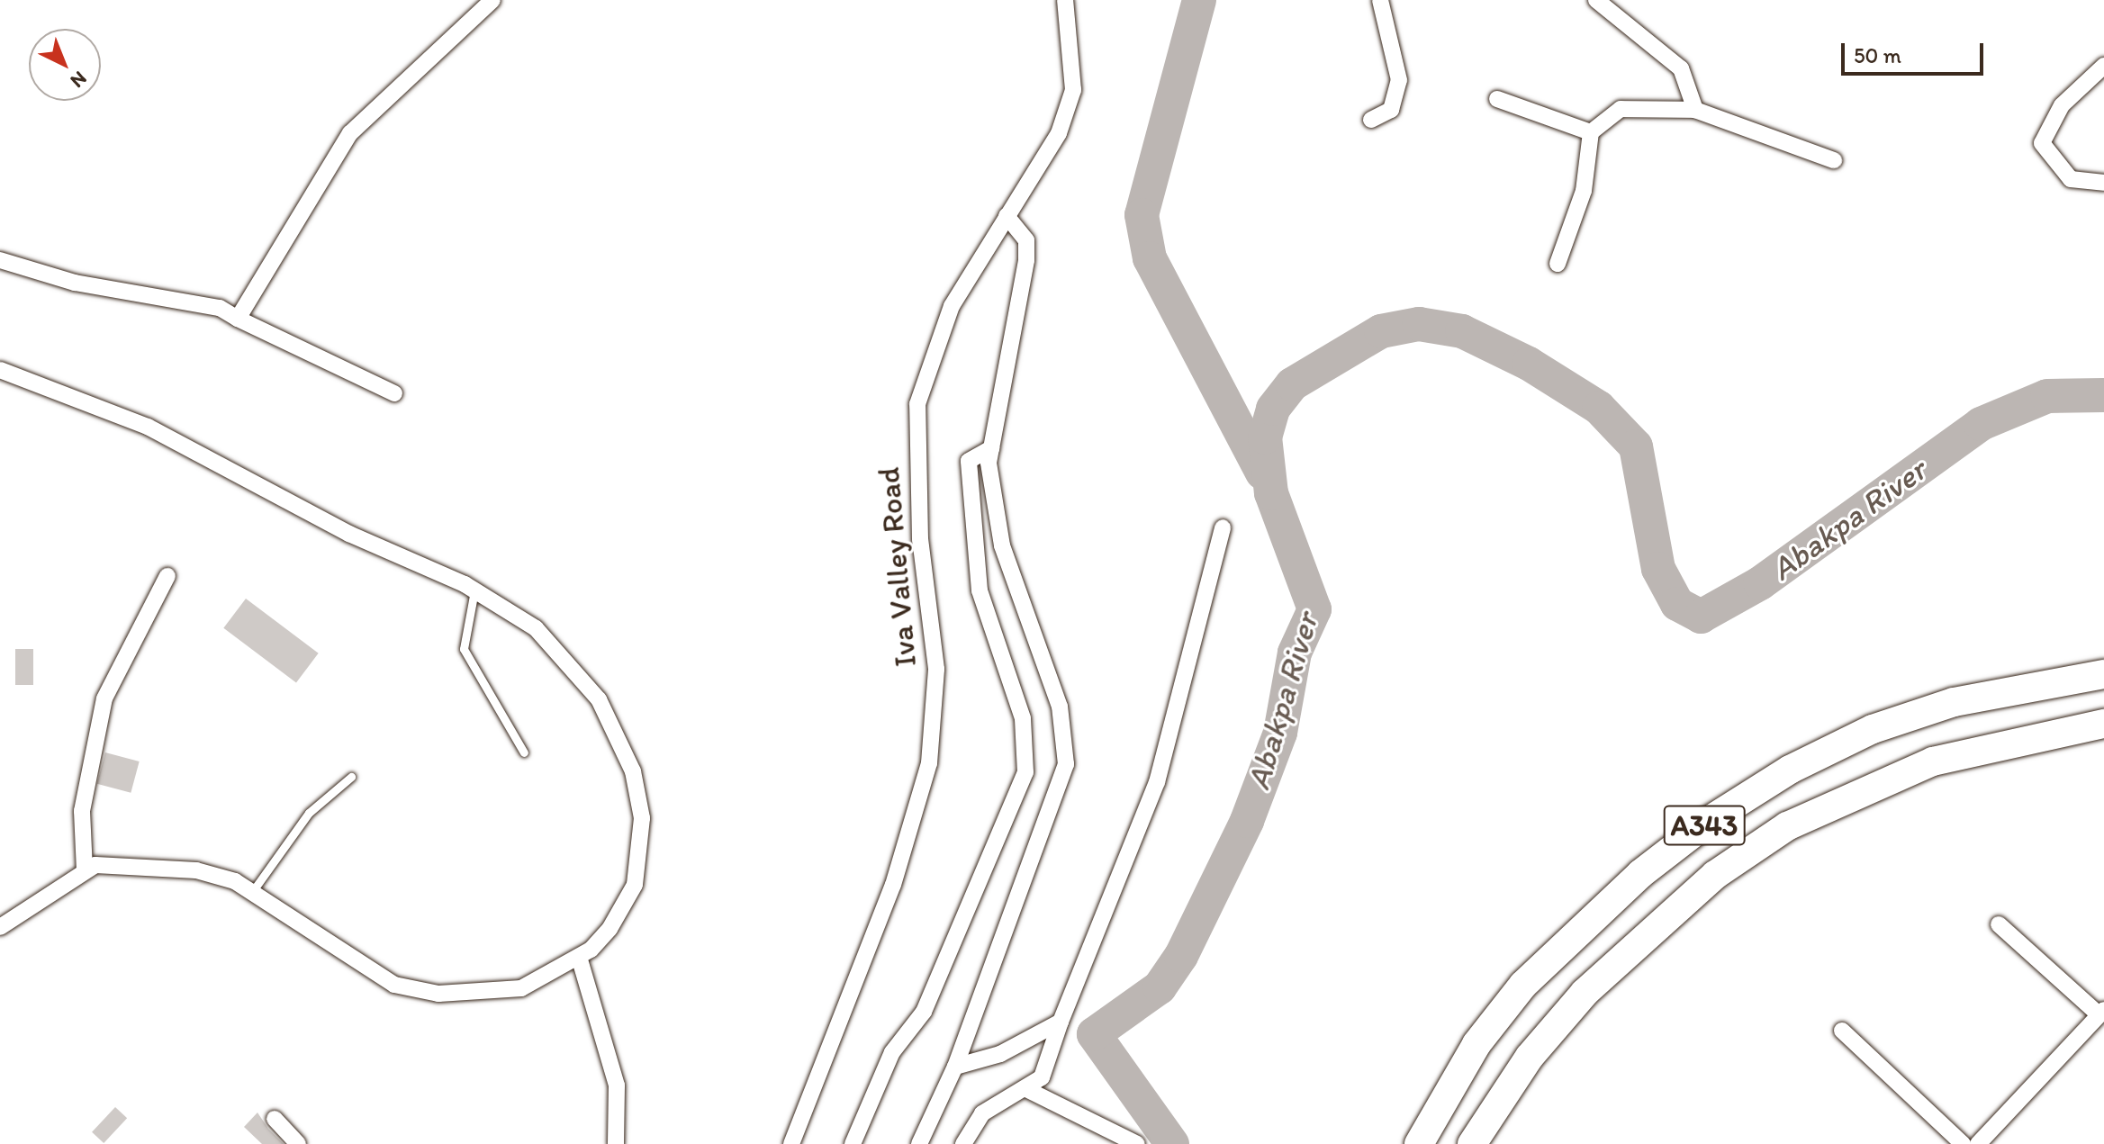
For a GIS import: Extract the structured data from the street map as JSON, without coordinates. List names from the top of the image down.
{
  "streets": {
    "highway": ["A343"],
    "street": ["Iva Valley Road"]
  },
  "water": ["Abakpa River"],
  "scale_bar": "50 m",
  "north": "bottom right"
}
